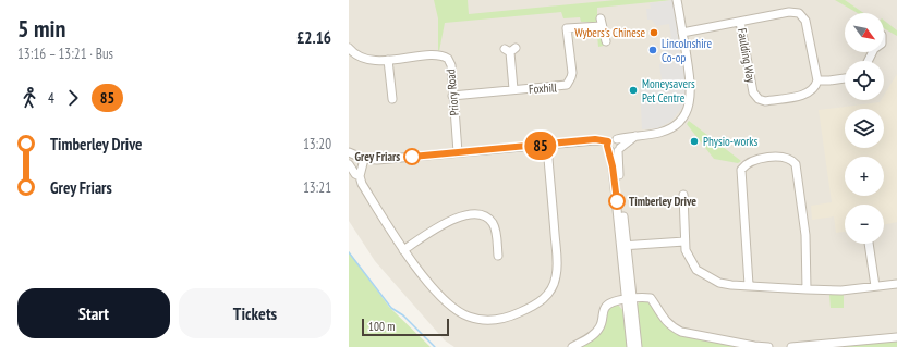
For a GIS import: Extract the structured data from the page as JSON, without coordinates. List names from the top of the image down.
{
  "streets": {
    "street": ["Faulding Way", "Foxhill", "Priory Road"]
  },
  "crossings": [
    ["Foxhill", "Priory Road"]
  ],
  "places": [
    "Wybers's Chinese",
    "Lincolnshire Co-op",
    "Moneysavers Pet Centre",
    "Physio-works",
    "Grey Friars",
    "Timberley Drive"
  ],
  "lines": ["bus line 85"],
  "scale_bar": "100 m",
  "north": "bottom right",
  "page": {
    "heading": ["5 min", "13:16 – 13:21 · Bus", "£2.16"],
    "on_map": "85",
    "map_buttons": ["+", "−"],
    "legs": ["4", "85"],
    "list": [
      {
        "name": "Timberley Drive",
        "value": "13:20"
      },
      {
        "name": "Grey Friars",
        "value": "13:21"
      }
    ],
    "buttons": ["Start", "Tickets"],
    "scale": "100 m"
  }
}
